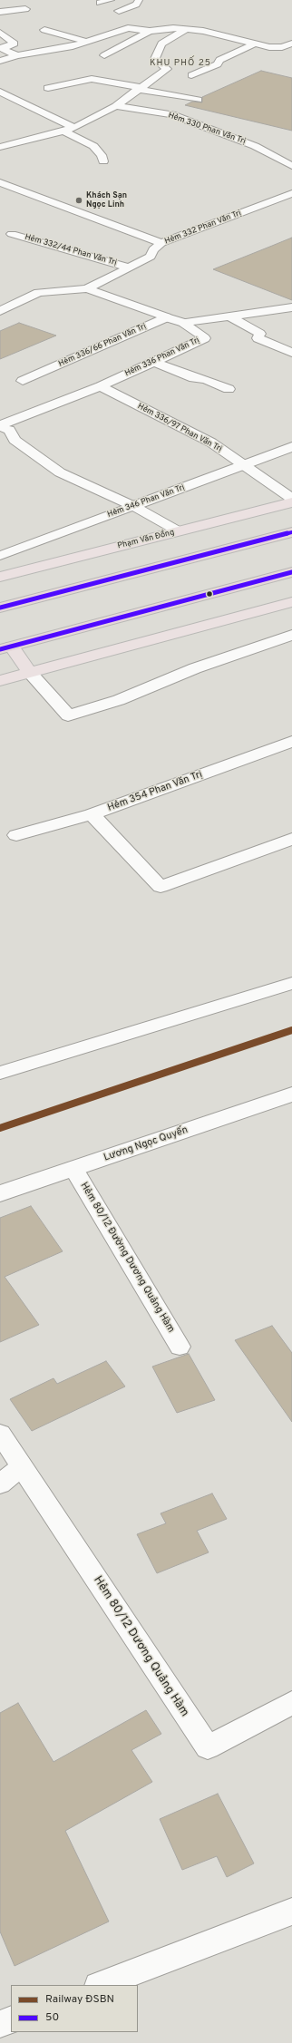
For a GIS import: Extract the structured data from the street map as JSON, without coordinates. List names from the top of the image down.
{
  "streets": {
    "main road": ["Phạm Văn Đồng"],
    "street": ["Hẻm 346 Phan Văn Trị", "Hẻm 354 Phan Văn Trị", "Lương Ngọc Quyến"],
    "lane": [
      "Hẻm 330 Phan Văn Trị",
      "Hẻm 332 Phan Văn Trị",
      "Hẻm 332/44 Phan Văn Trị",
      "Hẻm 336/66 Phan Văn Trị",
      "Hẻm 336 Phan Văn Trị",
      "Hẻm 336/97 Phan Văn Trị",
      "Hẻm 80/12 Đường Dương Quảng Hàm",
      "Hẻm 80/12 Dương Quảng Hàm"
    ]
  },
  "crossings": [
    ["Hẻm 332 Phan Văn Trị", "Hẻm 332/44 Phan Văn Trị"],
    ["Hẻm 336 Phan Văn Trị", "Hẻm 336/97 Phan Văn Trị"],
    ["Hẻm 336/97 Phan Văn Trị", "Hẻm 346 Phan Văn Trị"],
    ["Lương Ngọc Quyến", "Hẻm 80/12 Đường Dương Quảng Hàm"]
  ],
  "districts": ["KHU PHỐ 25"],
  "places": ["Khách Sạn Ngọc Linh"],
  "lines": ["transit line 50", "rail line ĐSBN"],
  "legend": ["Railway ĐSBN", "50"]
}
